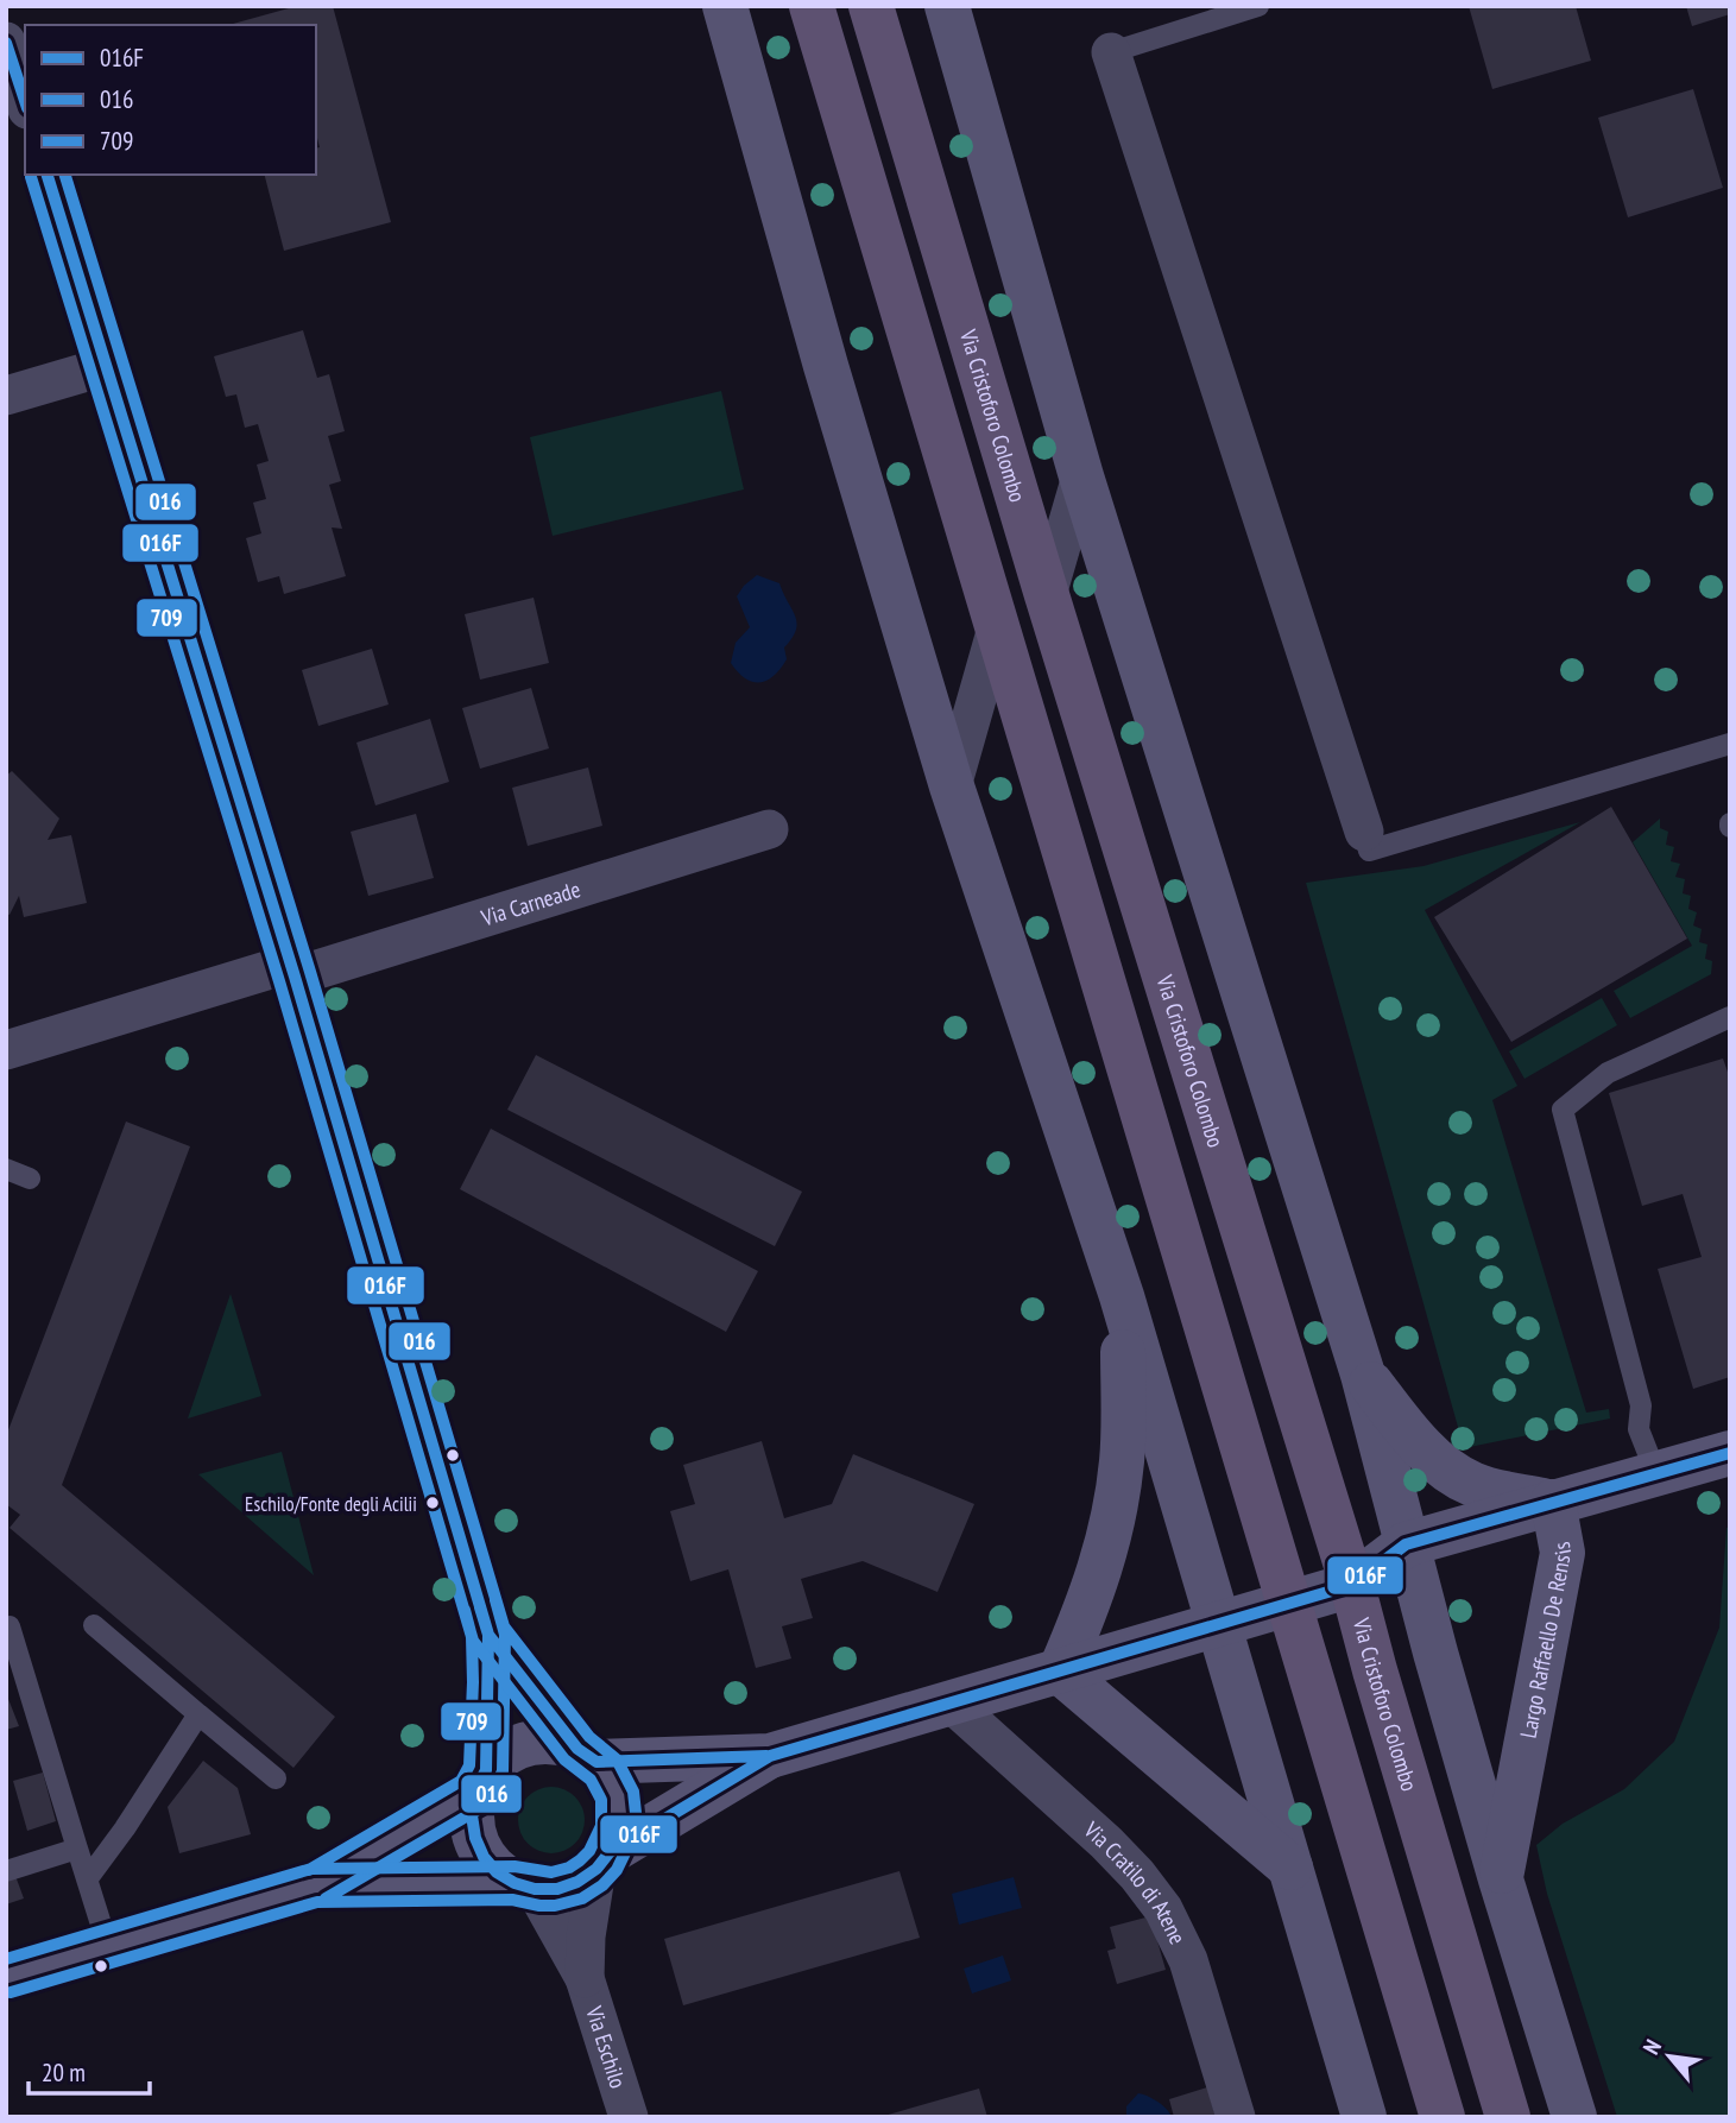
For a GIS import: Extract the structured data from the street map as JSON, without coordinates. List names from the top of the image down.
{
  "streets": {
    "main road": ["Via Cristoforo Colombo"],
    "street": [
      "Via Carneade",
      "Largo Raffaello De Rensis",
      "Via Cratilo di Atene",
      "Via Eschilo"
    ]
  },
  "places": ["Eschilo/Fonte degli Acilii"],
  "lines": ["transit line 016F", "transit line 016", "transit line 709"],
  "legend": ["016F", "016", "709"],
  "scale_bar": "20 m",
  "north": "top left"
}
